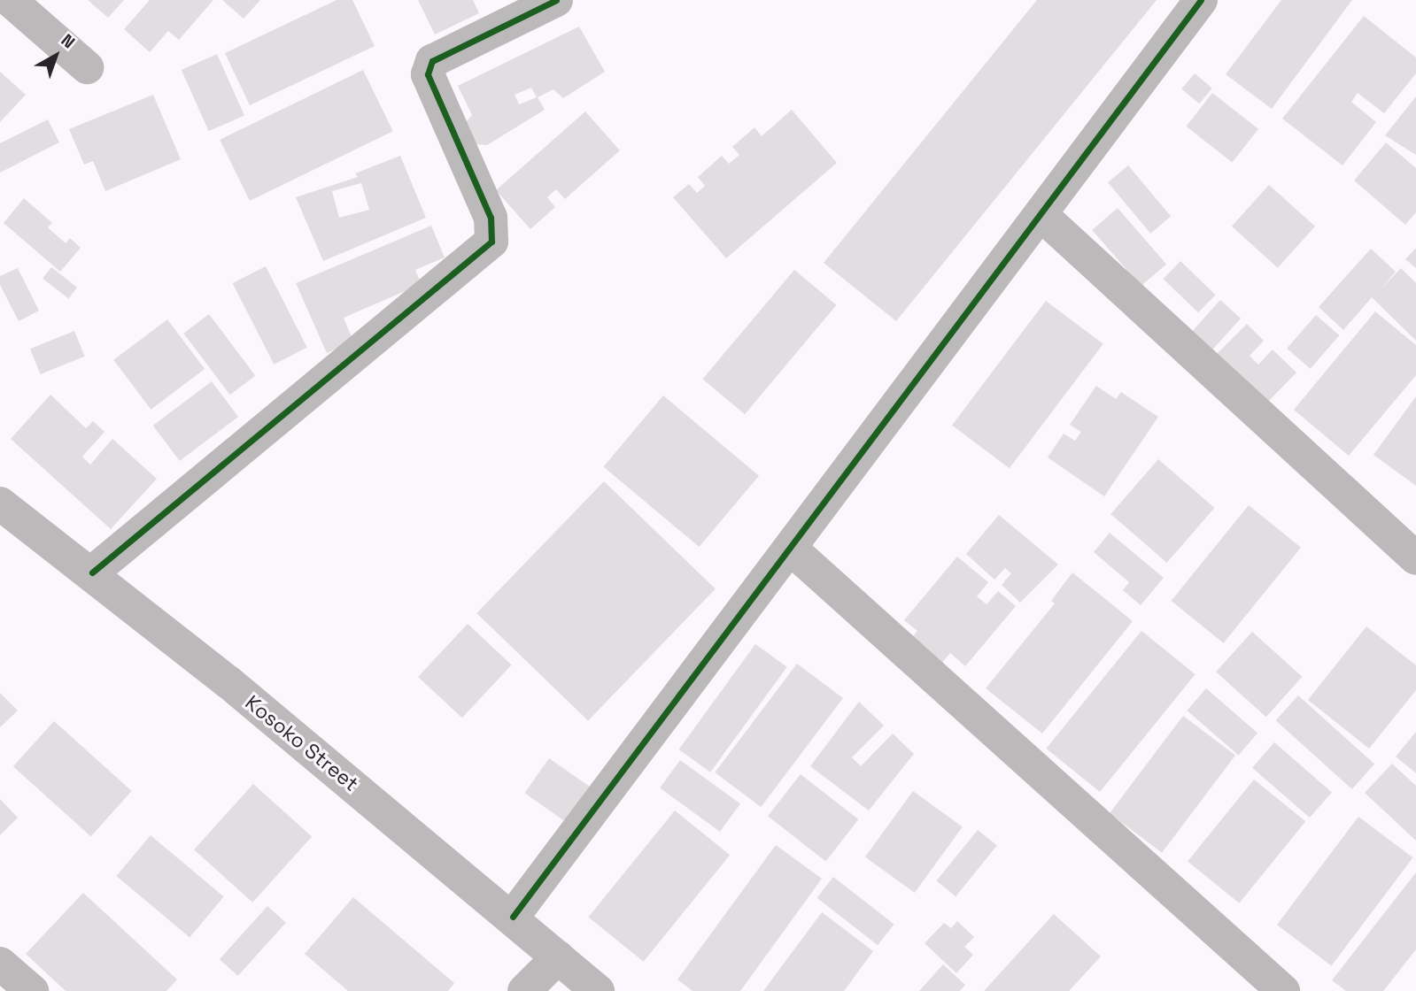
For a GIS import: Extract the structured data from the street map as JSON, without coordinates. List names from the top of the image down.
{
  "streets": {
    "street": ["Kosoko Street"]
  },
  "north": "top right"
}
